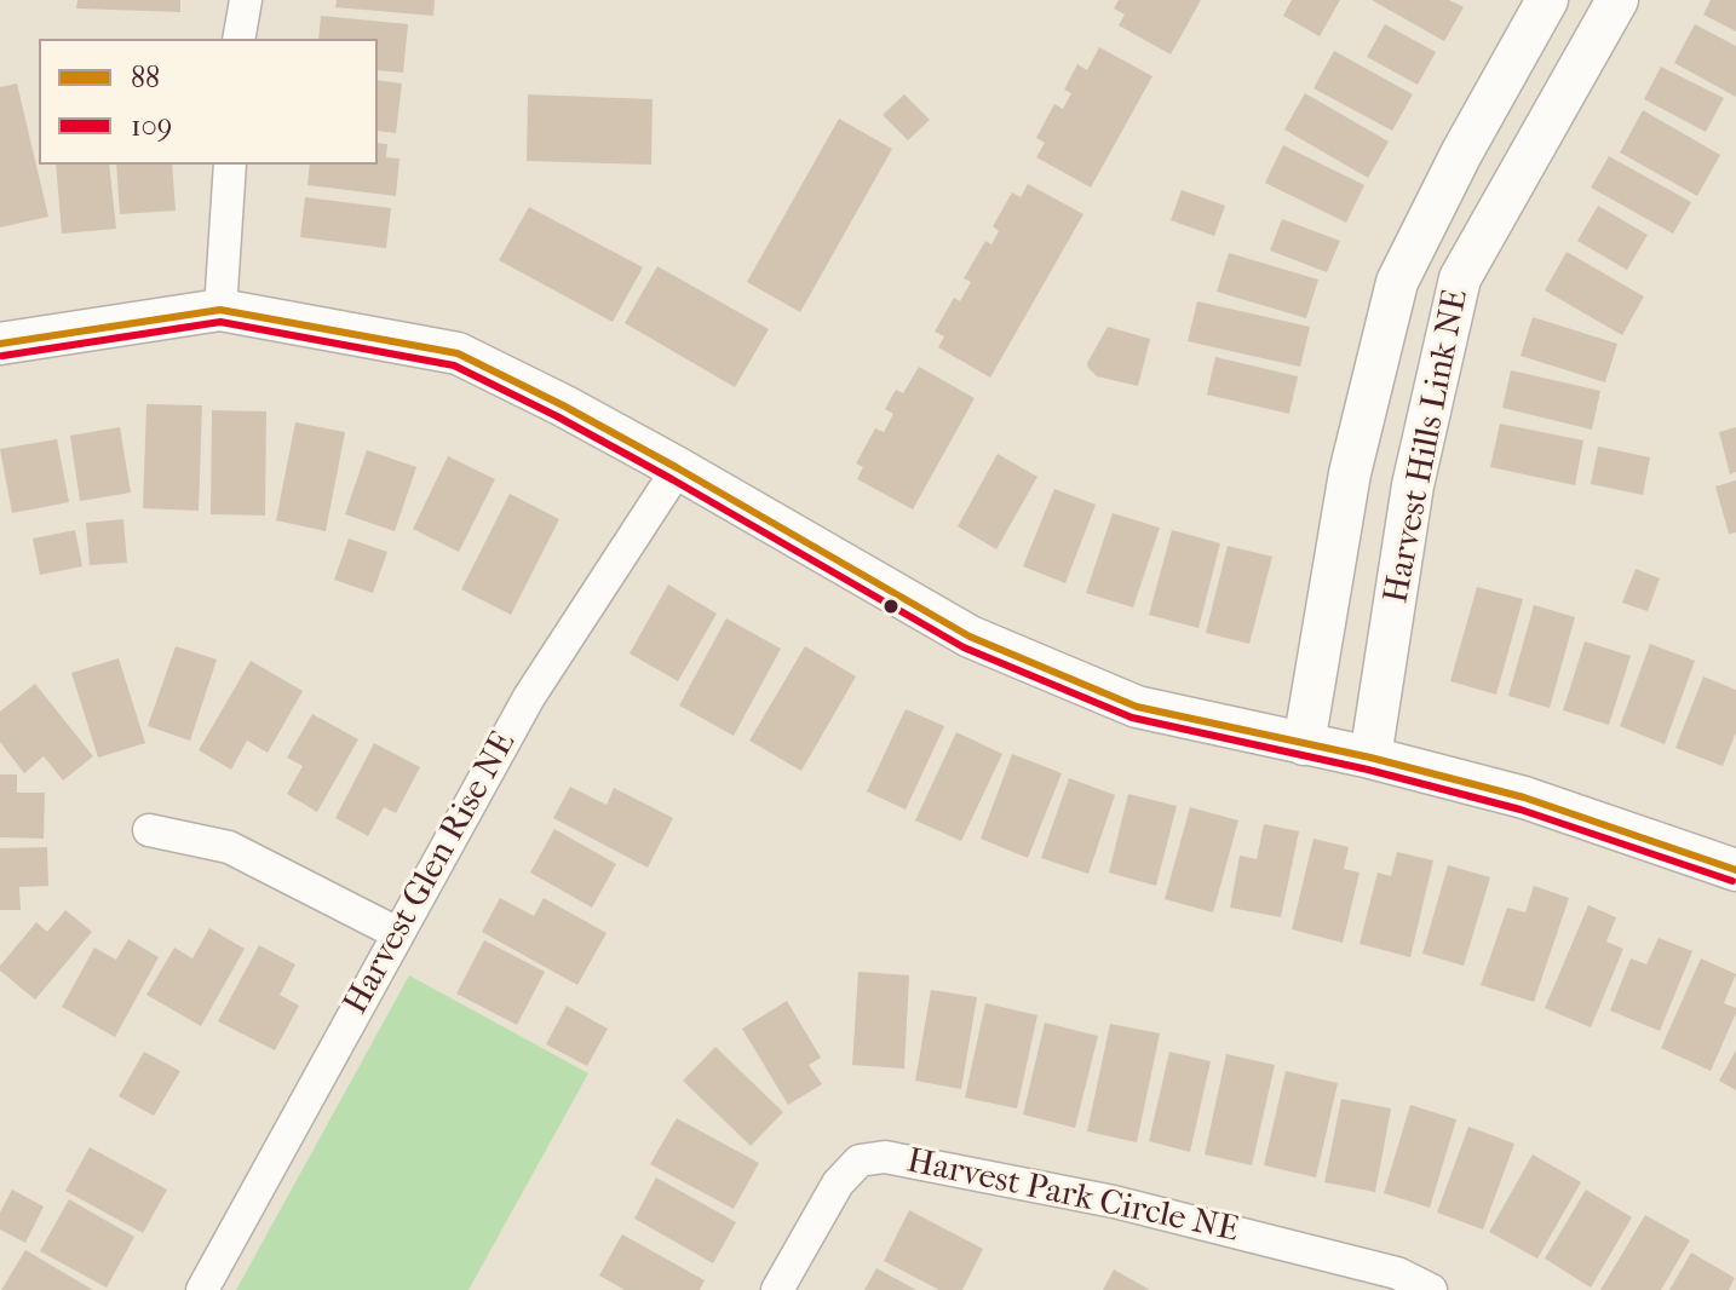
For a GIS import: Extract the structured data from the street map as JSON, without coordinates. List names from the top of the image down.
{
  "streets": {
    "street": ["Harvest Hills Link NE", "Harvest Glen Rise NE", "Harvest Park Circle NE"]
  },
  "lines": ["transit line 88", "transit line 109"],
  "legend": ["88", "109"]
}
